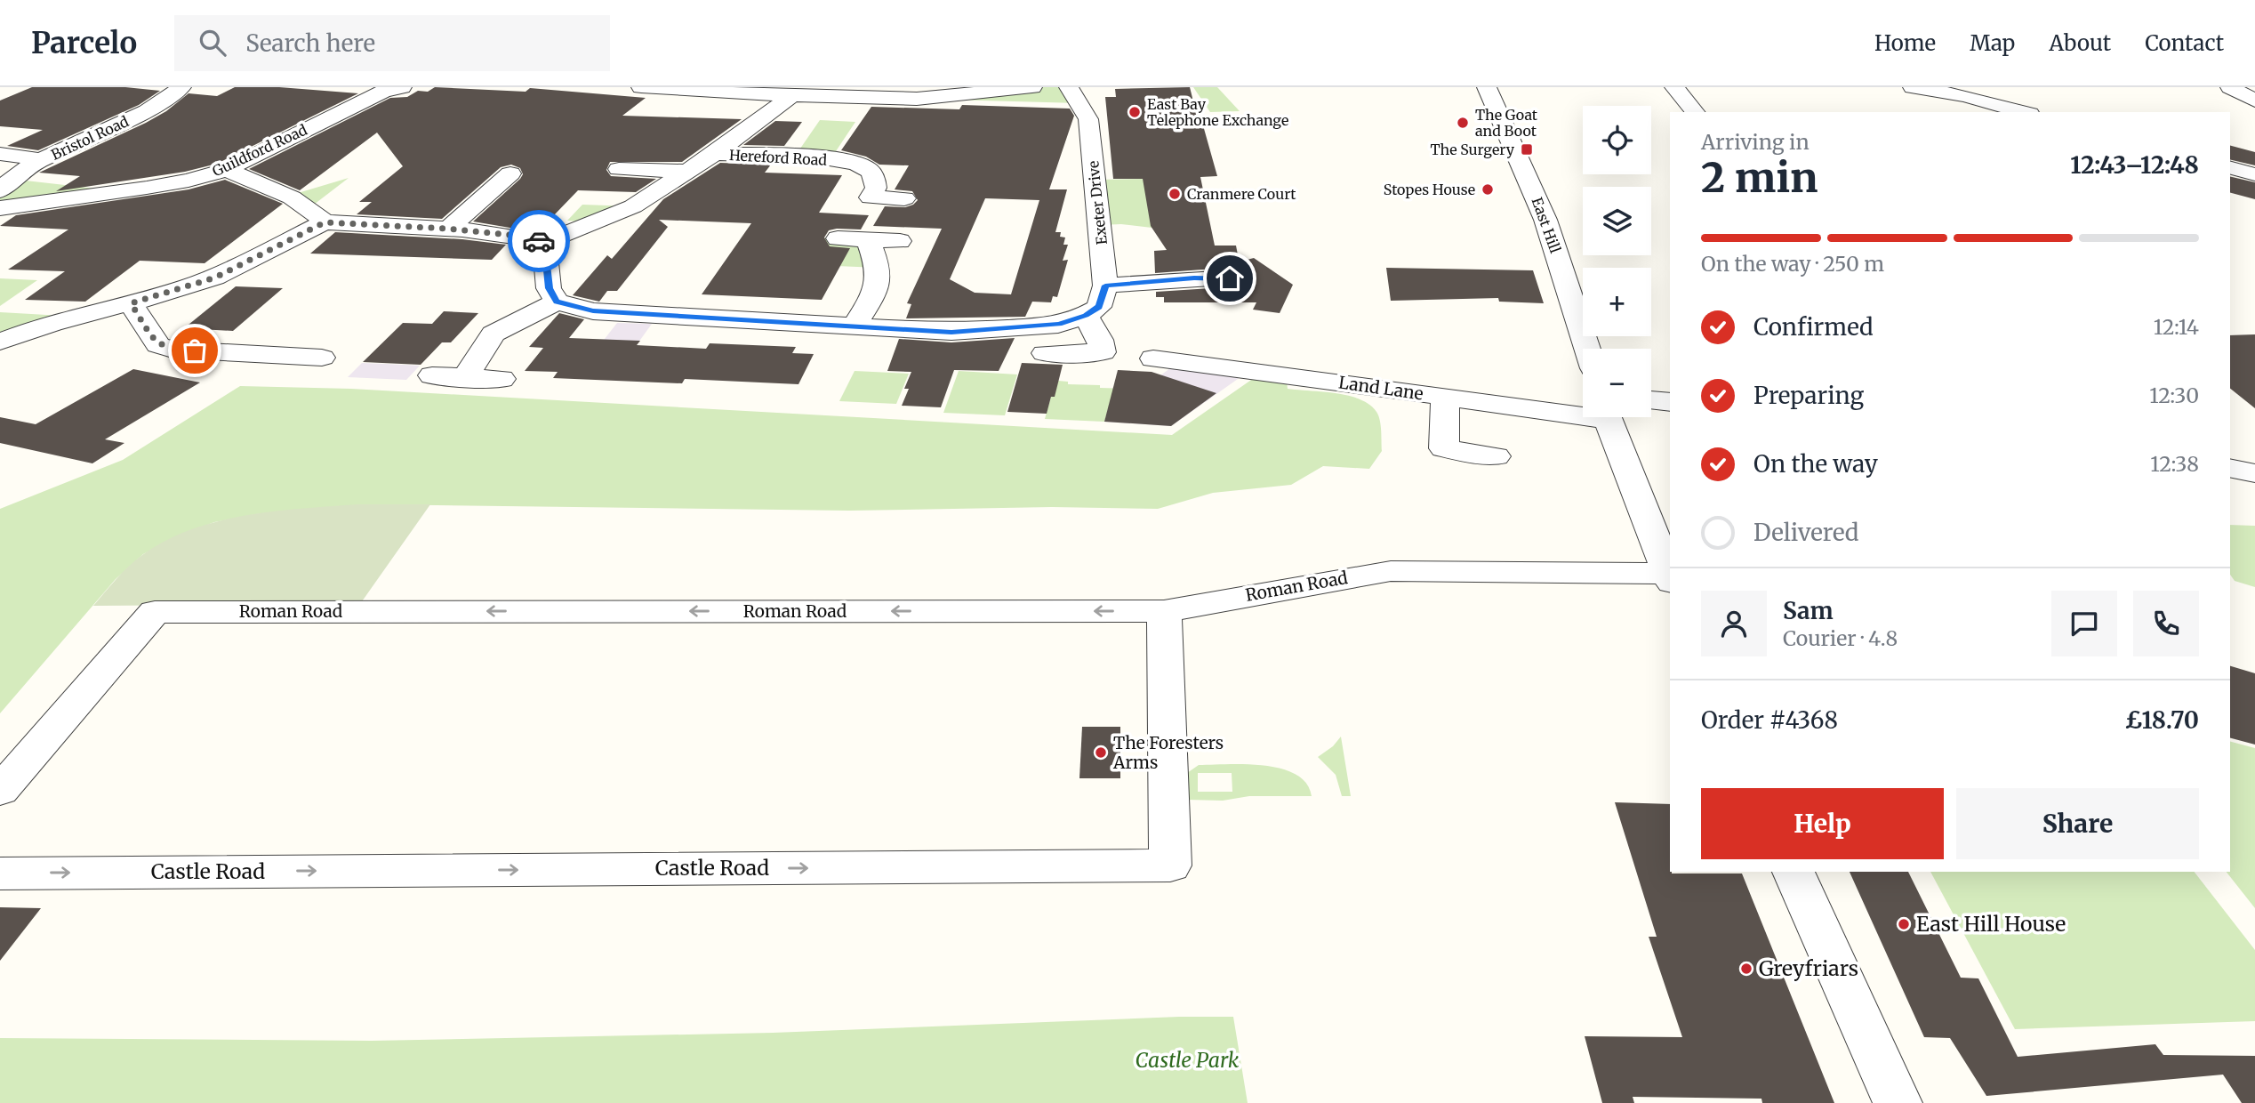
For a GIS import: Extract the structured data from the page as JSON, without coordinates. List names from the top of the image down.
{
  "streets": {
    "street": [
      "Bristol Road",
      "Guildford Road",
      "Hereford Road",
      "Exeter Drive",
      "East Hill",
      "Land Lane",
      "Roman Road",
      "Castle Road"
    ]
  },
  "crossings": [
    ["Roman Road", "Castle Road"]
  ],
  "one_way": ["Castle Road"],
  "parks": ["Castle Park"],
  "places": {
    "other": [
      "East Bay Telephone Exchange",
      "The Goat and Boot",
      "Stopes House",
      "Cranmere Court",
      "The Foresters Arms",
      "East Hill House",
      "Greyfriars"
    ],
    "transit": ["The Surgery"]
  },
  "page": {
    "header": "Parcelo",
    "search": "Search here",
    "nav": [
      "Home",
      "Map",
      "About",
      "Contact"
    ],
    "map_buttons": ["+", "−"],
    "heading": ["2 min", "Arriving in", "12:43–12:48"],
    "panel": [
      "Sam",
      "Courier · 4.8",
      "Order #4368",
      "£18.70"
    ],
    "bar": "On the way · 250 m",
    "list": [
      ["Confirmed", "12:14"],
      ["Preparing", "12:30"],
      ["On the way", "12:38"],
      "Delivered"
    ],
    "buttons": ["Help", "Share"]
  }
}
